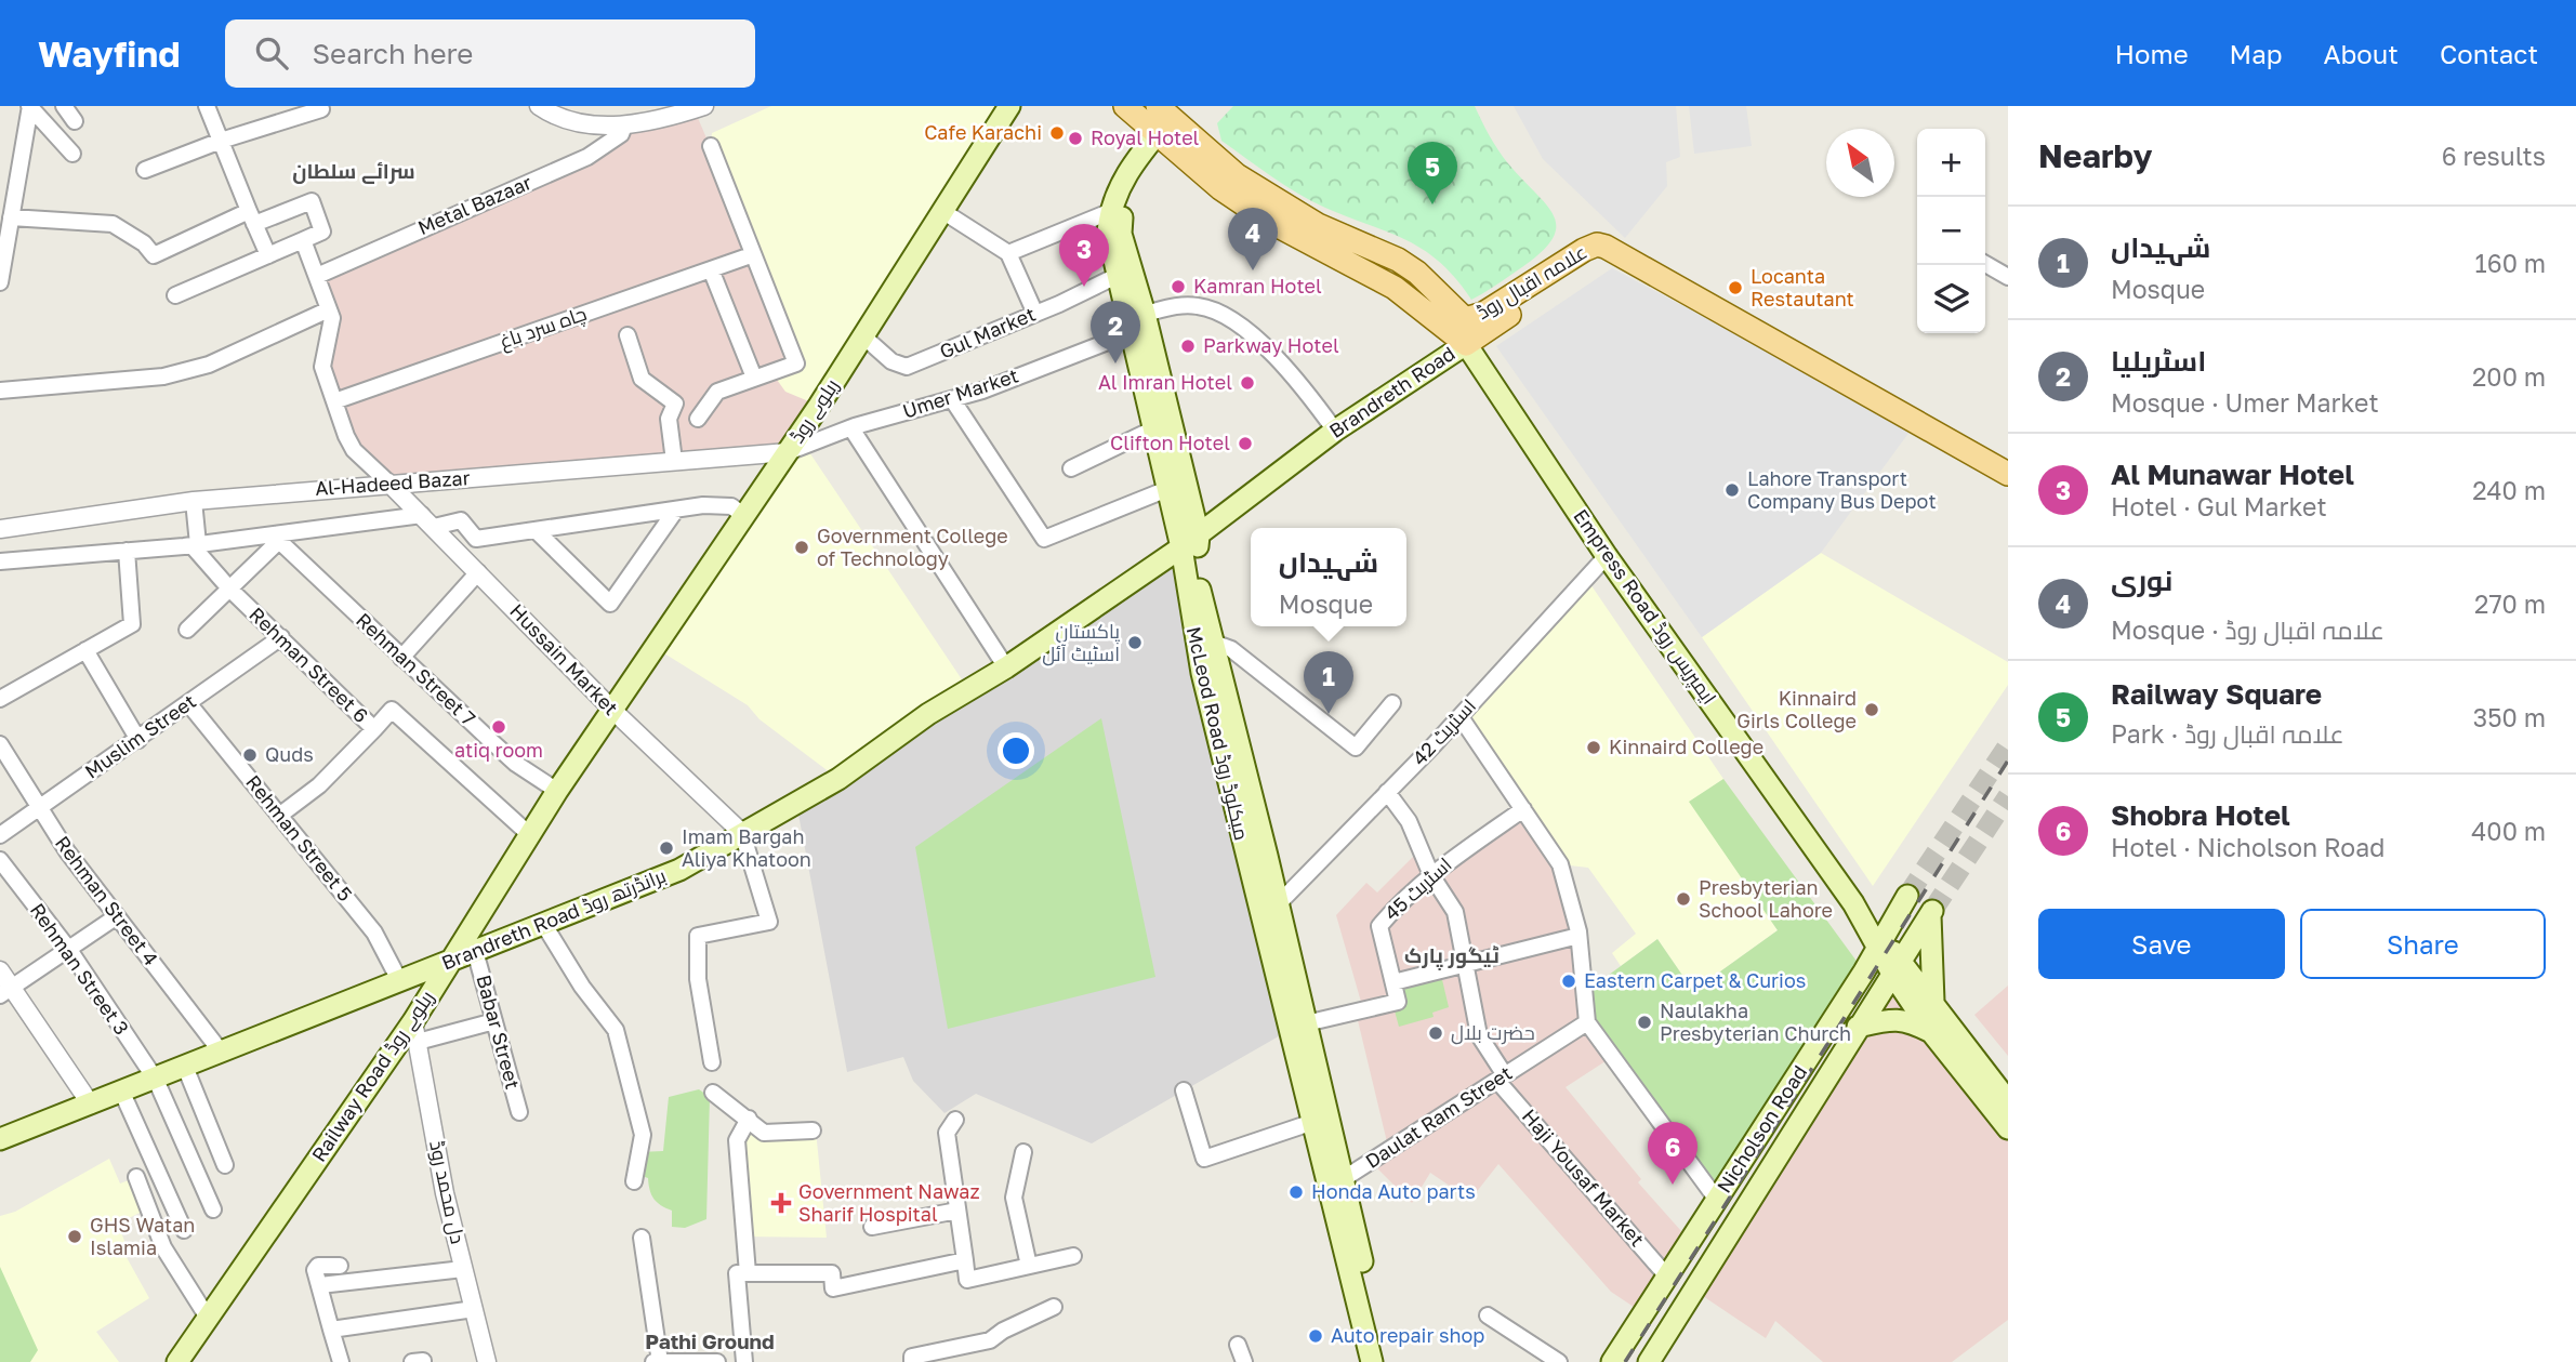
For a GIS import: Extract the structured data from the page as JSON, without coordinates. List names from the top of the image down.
{
  "streets": {
    "main road": [
      "علامہ اقبال روڈ",
      "Brandreth Road",
      "ریلوے روڈ",
      "Empress Road ایمپریس روڈ",
      "McLeod Road میکلوڈ روڈ",
      "Brandreth Road برانڈرتھ روڈ",
      "Railway Road ریلوے روڈ",
      "Nicholson Road"
    ],
    "street": [
      "Metal Bazaar",
      "چاہ سرد باغ",
      "Gul Market",
      "Umer Market",
      "Al-Hadeed Bazar",
      "Hussain Market",
      "Rehman Street 6",
      "Rehman Street 7",
      "اسٹریٹ 42",
      "Muslim Street",
      "Rehman Street 5",
      "اسٹریٹ 45",
      "Rehman Street 4",
      "Rehman Street 3",
      "Babar Street",
      "Daulat Ram Street",
      "Haji Yousaf Market",
      "دل محمد روڈ"
    ]
  },
  "crossings": [
    ["علامہ اقبال روڈ", "Brandreth Road"],
    ["علامہ اقبال روڈ", "Empress Road ایمپریس روڈ"],
    ["علامہ اقبال روڈ", "McLeod Road میکلوڈ روڈ"],
    ["Gul Market", "ریلوے روڈ"],
    ["Gul Market", "McLeod Road میکلوڈ روڈ"],
    ["Brandreth Road", "Empress Road ایمپریس روڈ"],
    ["Brandreth Road", "McLeod Road میکلوڈ روڈ"],
    ["Brandreth Road", "Brandreth Road برانڈرتھ روڈ"],
    ["Umer Market", "ریلوے روڈ"],
    ["Umer Market", "Al-Hadeed Bazar"],
    ["Umer Market", "McLeod Road میکلوڈ روڈ"],
    ["ریلوے روڈ", "Al-Hadeed Bazar"],
    ["ریلوے روڈ", "Hussain Market"],
    ["ریلوے روڈ", "Railway Road ریلوے روڈ"],
    ["Al-Hadeed Bazar", "Hussain Market"],
    ["Empress Road ایمپریس روڈ", "اسٹریٹ 42"],
    ["Empress Road ایمپریس روڈ", "Nicholson Road"],
    ["Hussain Market", "Brandreth Road برانڈرتھ روڈ"],
    ["Hussain Market", "Railway Road ریلوے روڈ"],
    ["Rehman Street 6", "Muslim Street"],
    ["Rehman Street 6", "Railway Road ریلوے روڈ"],
    ["Rehman Street 7", "Railway Road ریلوے روڈ"],
    ["اسٹریٹ 42", "McLeod Road میکلوڈ روڈ"],
    ["اسٹریٹ 42", "Haji Yousaf Market"],
    ["McLeod Road میکلوڈ روڈ", "اسٹریٹ 45"],
    ["McLeod Road میکلوڈ روڈ", "Brandreth Road برانڈرتھ روڈ"],
    ["McLeod Road میکلوڈ روڈ", "Daulat Ram Street"],
    ["Muslim Street", "Rehman Street 5"],
    ["Muslim Street", "Rehman Street 4"],
    ["Rehman Street 5", "Brandreth Road برانڈرتھ روڈ"],
    ["اسٹریٹ 45", "Haji Yousaf Market"],
    ["Rehman Street 4", "Brandreth Road برانڈرتھ روڈ"],
    ["Brandreth Road برانڈرتھ روڈ", "Rehman Street 3"],
    ["Brandreth Road برانڈرتھ روڈ", "Babar Street"],
    ["Brandreth Road برانڈرتھ روڈ", "Railway Road ریلوے روڈ"],
    ["Railway Road ریلوے روڈ", "دل محمد روڈ"],
    ["Daulat Ram Street", "Haji Yousaf Market"],
    ["Nicholson Road", "Haji Yousaf Market"]
  ],
  "districts": ["سرائے سلطان", "ٹیگور پارک", "Pathi Ground"],
  "places": {
    "other": [
      "Cafe Karachi",
      "Royal Hotel",
      "Kamran Hotel",
      "Locanta Restautant",
      "Parkway Hotel",
      "Al Imran Hotel",
      "Clifton Hotel",
      "Lahore Transport Company Bus Depot",
      "Government College of Technology",
      "پاکستان اسٹیٹ آئل",
      "Kinnaird Girls College",
      "atiq room",
      "Kinnaird College",
      "Quds",
      "Imam Bargah Aliya Khatoon",
      "Presbyterian School Lahore",
      "Eastern Carpet & Curios",
      "Naulakha Presbyterian Church",
      "حضرت بلال",
      "Honda Auto parts",
      "GHS Watan Islamia",
      "Auto repair shop"
    ],
    "health": ["Government Nawaz Sharif Hospital"]
  },
  "north": "top left",
  "page": {
    "header": "Wayfind",
    "search": "Search here",
    "nav": [
      "Home",
      "Map",
      "About",
      "Contact"
    ],
    "heading": ["Nearby", "6 results"],
    "map_buttons": ["+", "−"],
    "pins": [
      "5",
      "4",
      "3",
      "2",
      "1",
      "6"
    ],
    "list": [
      {
        "mark": "1",
        "name": "شہیداں",
        "note": "Mosque",
        "value": "160 m"
      },
      {
        "mark": "2",
        "name": "اسٹریلیا",
        "note": "Mosque · Umer Market",
        "value": "200 m"
      },
      {
        "mark": "3",
        "name": "Al Munawar Hotel",
        "note": "Hotel · Gul Market",
        "value": "240 m"
      },
      {
        "mark": "4",
        "name": "نوری",
        "note": "Mosque · علامہ اقبال روڈ",
        "value": "270 m"
      },
      {
        "mark": "5",
        "name": "Railway Square",
        "note": "Park · علامہ اقبال روڈ",
        "value": "350 m"
      },
      {
        "mark": "6",
        "name": "Shobra Hotel",
        "note": "Hotel · Nicholson Road",
        "value": "400 m"
      }
    ],
    "popup": ["شہیداں", "Mosque"],
    "buttons": ["Save", "Share"]
  }
}
